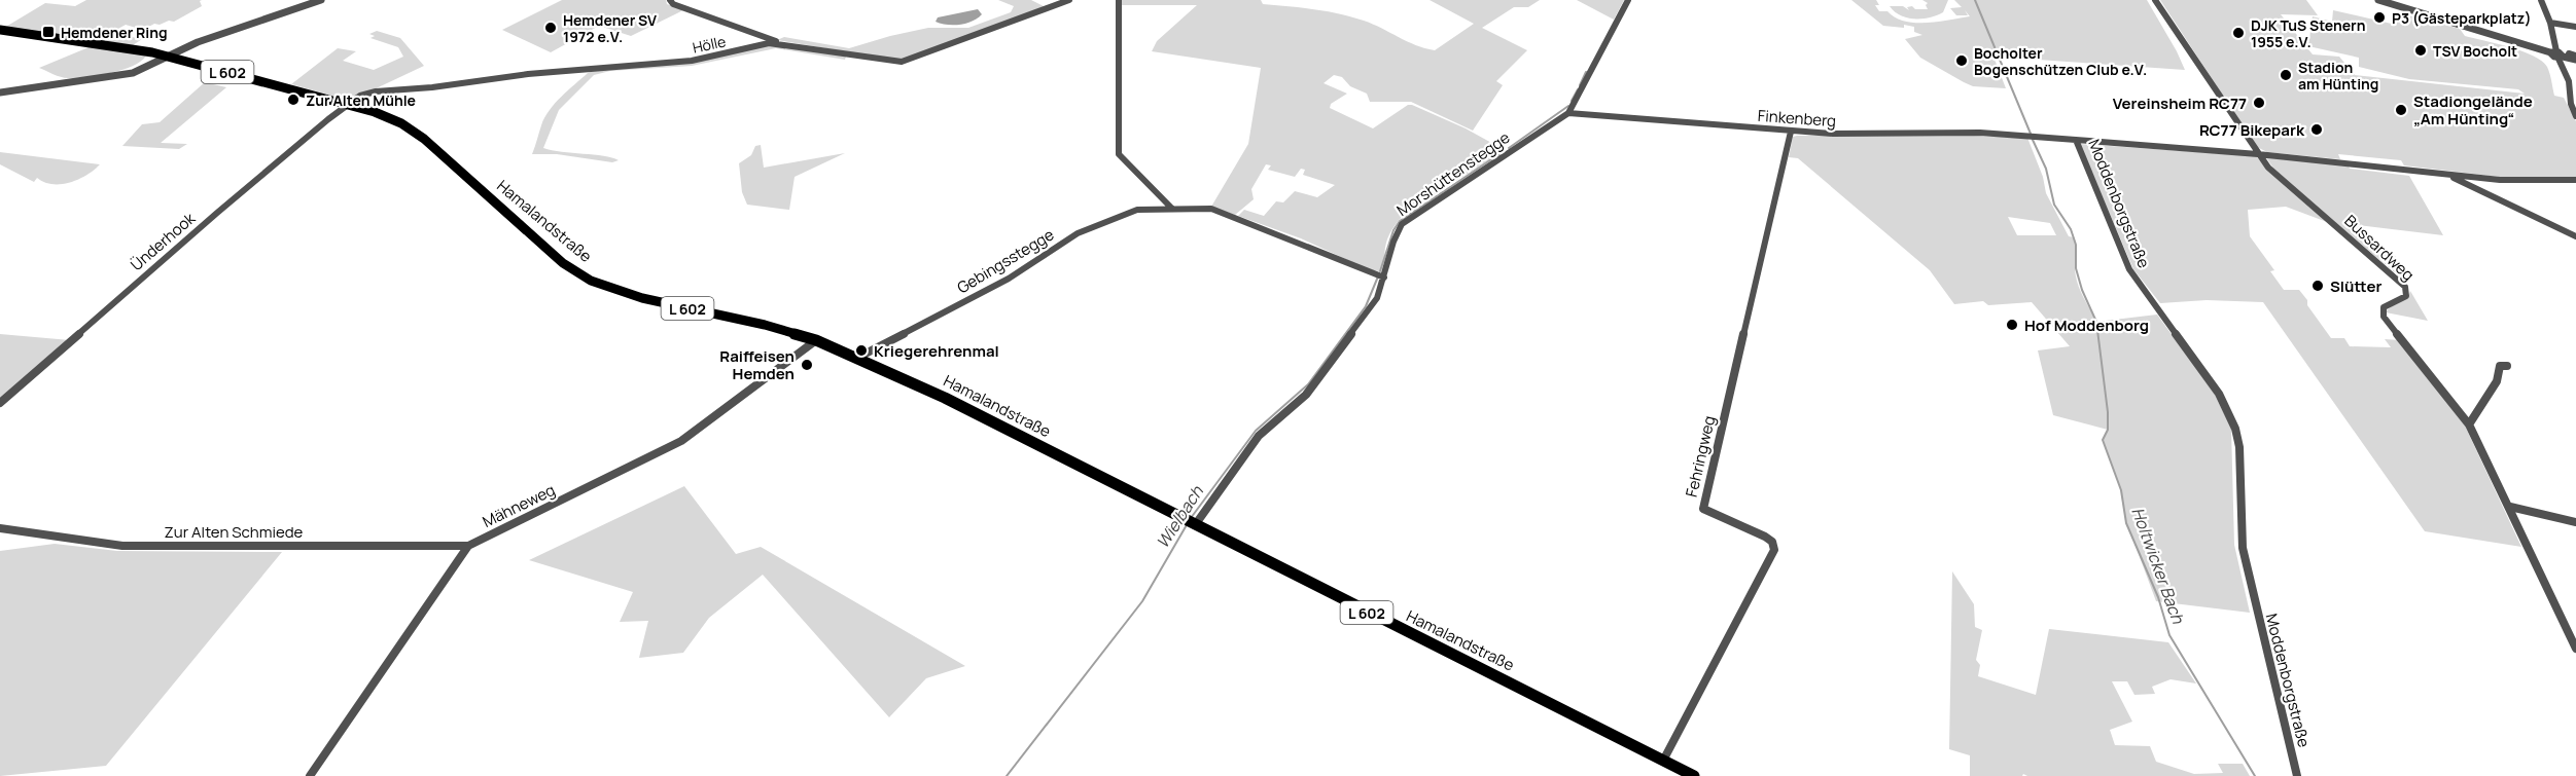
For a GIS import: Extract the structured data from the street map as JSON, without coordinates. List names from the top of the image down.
{
  "streets": {
    "main road": ["L 602", "Hamalandstraße"],
    "street": [
      "Hölle",
      "Finkenberg",
      "Morshüttenstegge",
      "Moddenborgstraße",
      "Ünderhook",
      "Bussardweg",
      "Gebingsstegge",
      "Fehringweg",
      "Mähneweg",
      "Zur Alten Schmiede"
    ]
  },
  "crossings": [
    ["Hölle", "Hamalandstraße"],
    ["Hölle", "Ünderhook"],
    ["Finkenberg", "Morshüttenstegge"],
    ["Finkenberg", "Moddenborgstraße"],
    ["Finkenberg", "Fehringweg"],
    ["Morshüttenstegge", "Hamalandstraße"],
    ["Morshüttenstegge", "Gebingsstegge"],
    ["Moddenborgstraße", "Bussardweg"],
    ["Hamalandstraße", "Ünderhook"],
    ["Hamalandstraße", "Gebingsstegge"],
    ["Hamalandstraße", "Fehringweg"],
    ["Hamalandstraße", "Mähneweg"],
    ["Mähneweg", "Zur Alten Schmiede"]
  ],
  "water": ["Wielbach", "Holtwicker Bach"],
  "places": {
    "other": [
      "P3 (Gästeparkplatz)",
      "Hemdener SV 1972 e.V.",
      "DJK TuS Stenern 1955 e.V.",
      "TSV Bocholt",
      "Bocholter Bogenschützen Club e.V.",
      "Stadion am Hünting",
      "Zur Alten Mühle",
      "Vereinsheim RC77",
      "Stadiongelände „Am Hünting“",
      "RC77 Bikepark",
      "Slütter",
      "Hof Moddenborg",
      "Kriegerehrenmal",
      "Raiffeisen Hemden"
    ],
    "transit": ["Hemdener Ring"]
  }
}
